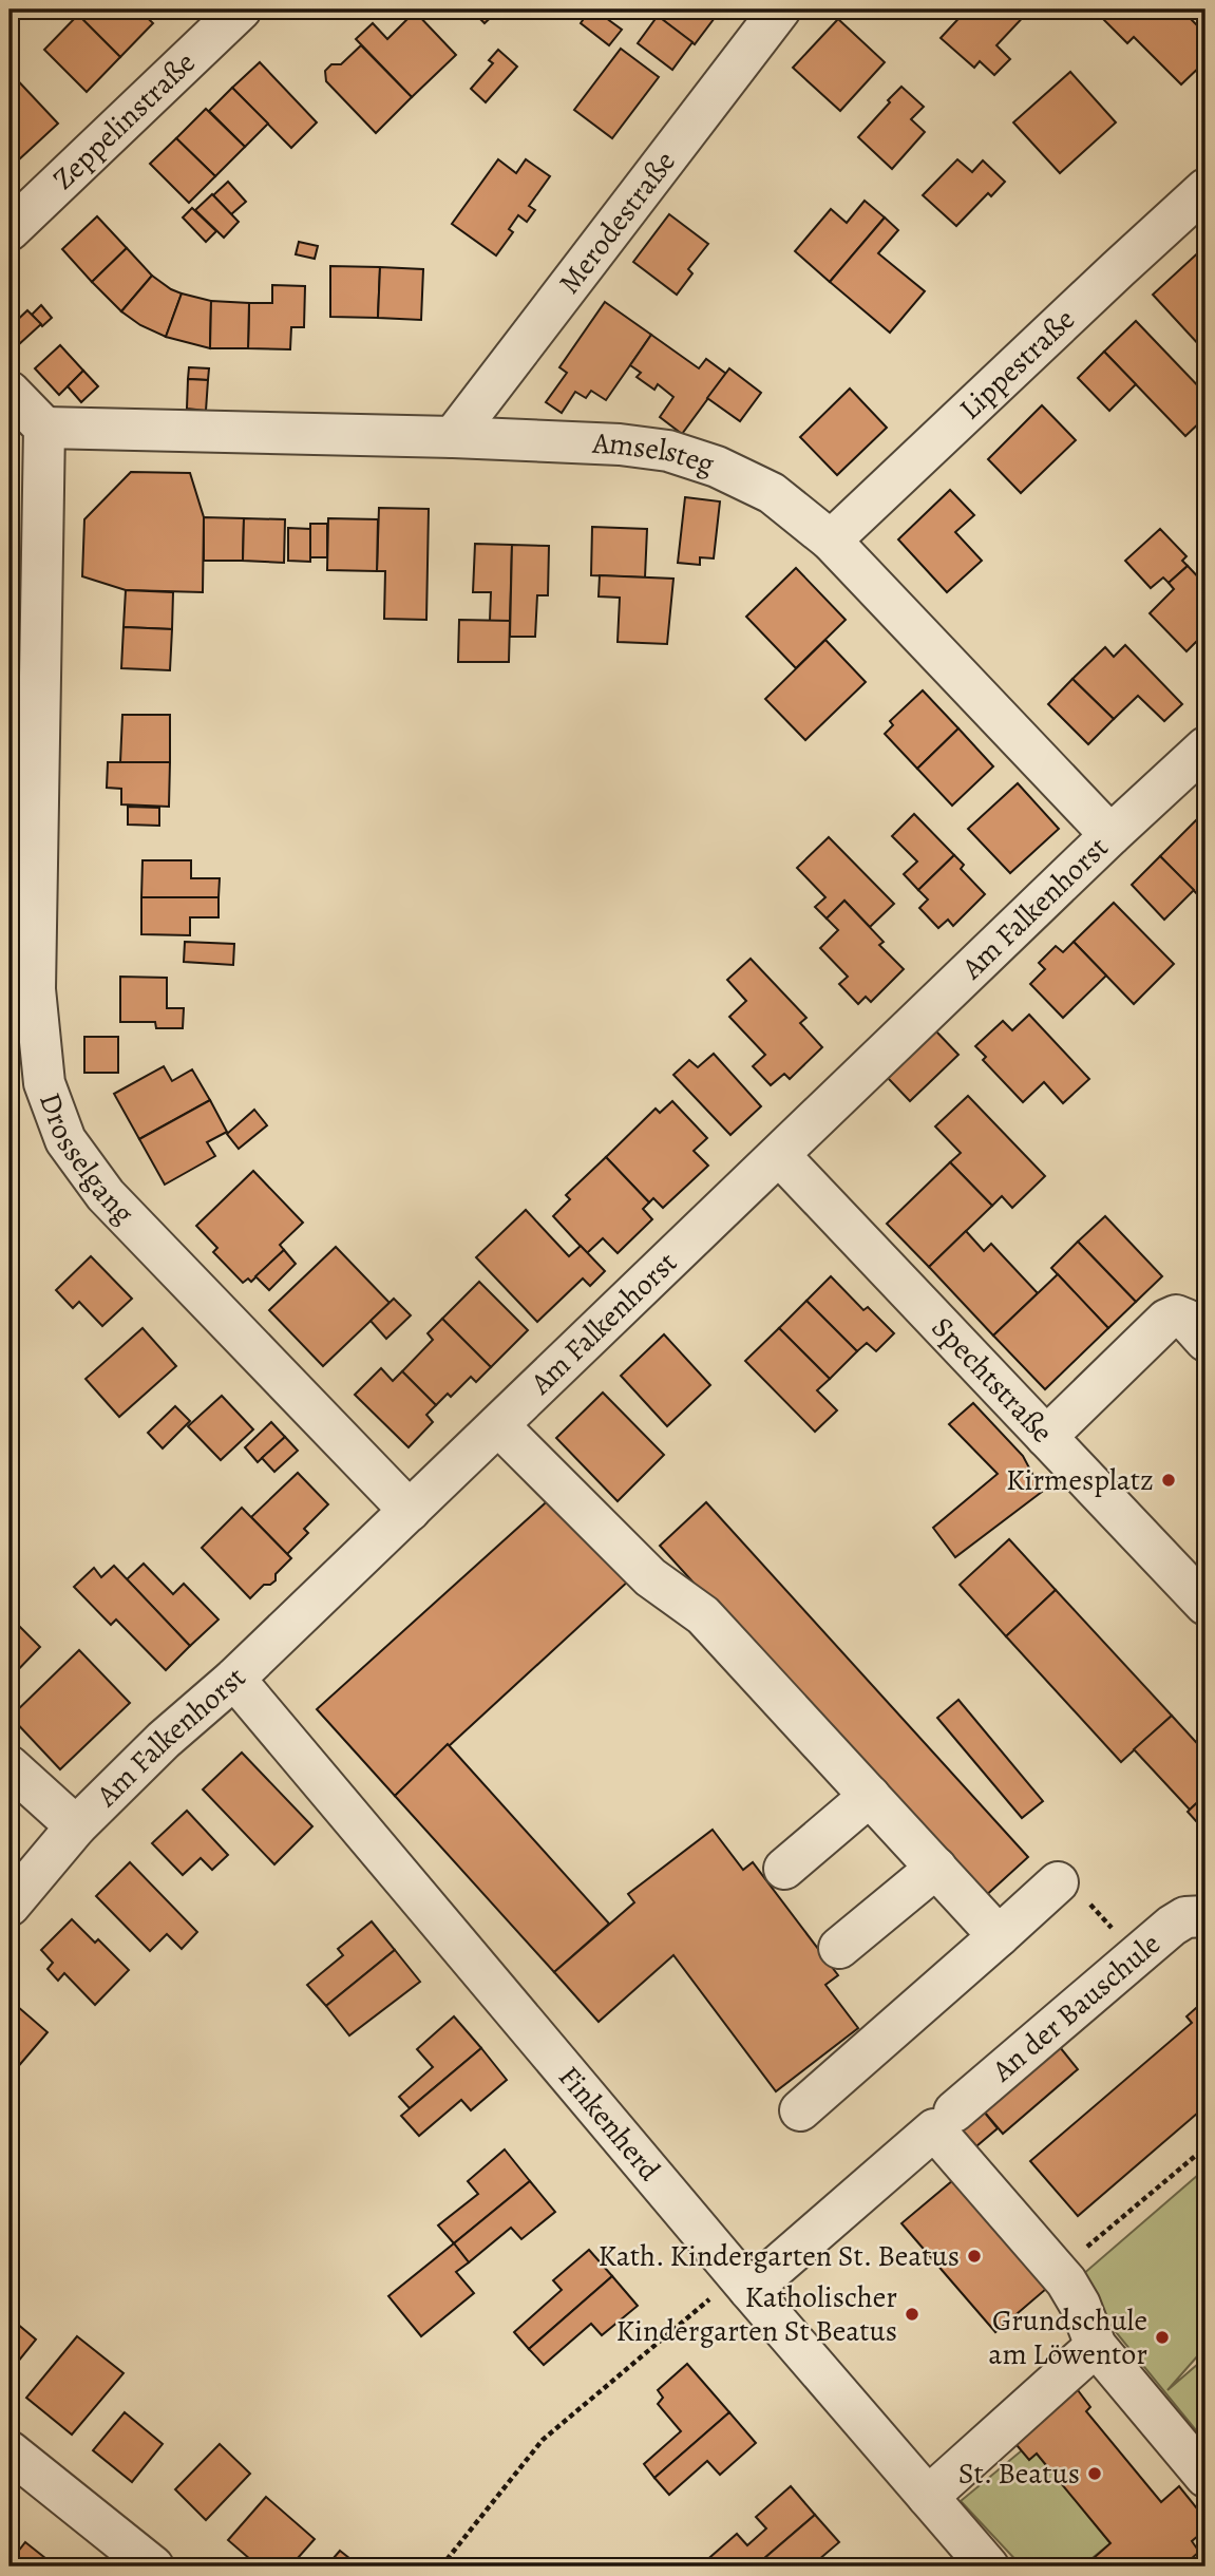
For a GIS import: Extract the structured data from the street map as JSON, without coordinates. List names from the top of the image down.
{
  "streets": {
    "street": [
      "Zeppelinstraße",
      "Merodestraße",
      "Lippestraße",
      "Amselsteg",
      "Am Falkenhorst",
      "Drosselgang",
      "Spechtstraße",
      "An der Bauschule",
      "Finkenherd"
    ]
  },
  "crossings": [
    ["Merodestraße", "Amselsteg"],
    ["Lippestraße", "Amselsteg"],
    ["Amselsteg", "Am Falkenhorst"],
    ["Amselsteg", "Drosselgang"],
    ["Am Falkenhorst", "Drosselgang"],
    ["Am Falkenhorst", "Spechtstraße"],
    ["Am Falkenhorst", "Finkenherd"],
    ["An der Bauschule", "Finkenherd"]
  ],
  "places": [
    "Kirmesplatz",
    "Kath. Kindergarten St. Beatus",
    "Katholischer Kindergarten St Beatus",
    "Grundschule am Löwentor",
    "St. Beatus"
  ]
}
